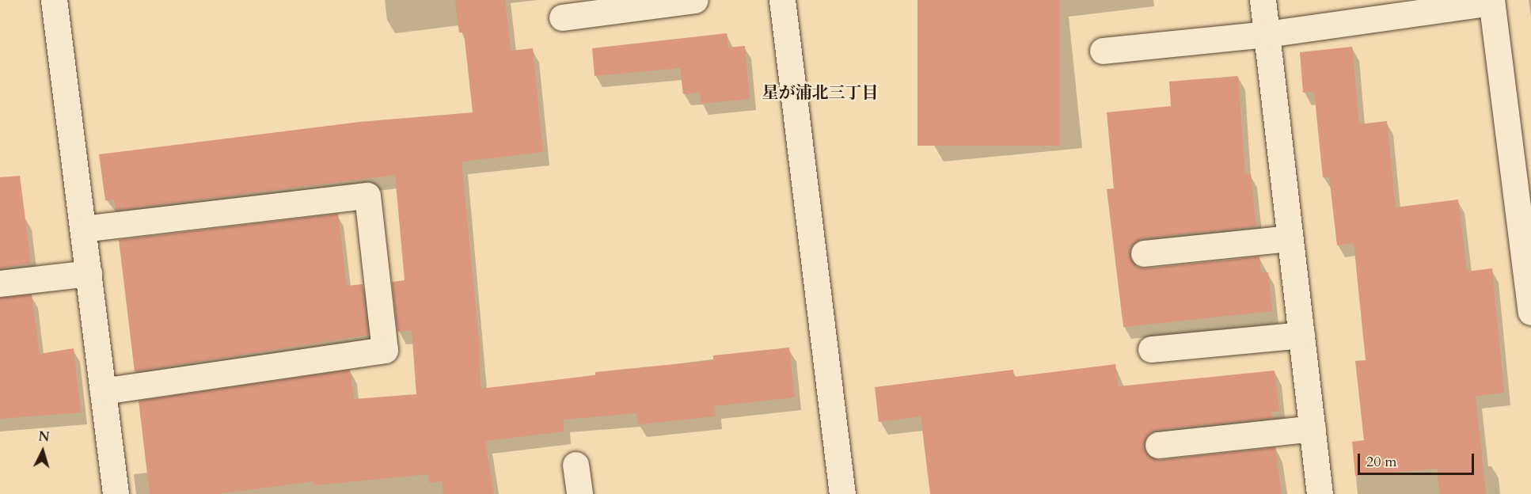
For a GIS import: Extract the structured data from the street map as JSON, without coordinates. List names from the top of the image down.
{
  "districts": ["星が浦北三丁目"],
  "scale_bar": "20 m",
  "north": "top"
}
